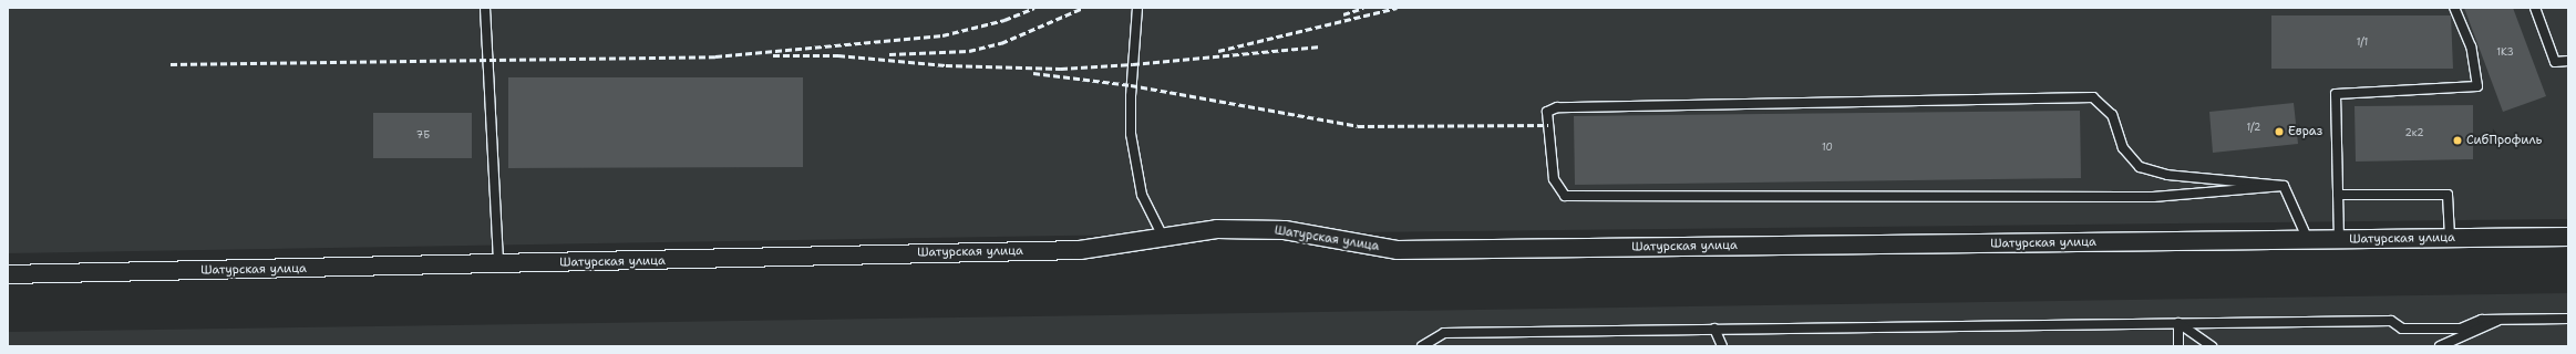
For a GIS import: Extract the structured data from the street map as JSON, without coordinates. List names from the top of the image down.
{
  "streets": {
    "street": ["Шатурская улица"]
  },
  "places": ["Евраз", "СибПрофиль"],
  "house_numbers": [
    "1/1",
    "1К3",
    "1/2",
    "2к2",
    "7Б",
    "10"
  ]
}
